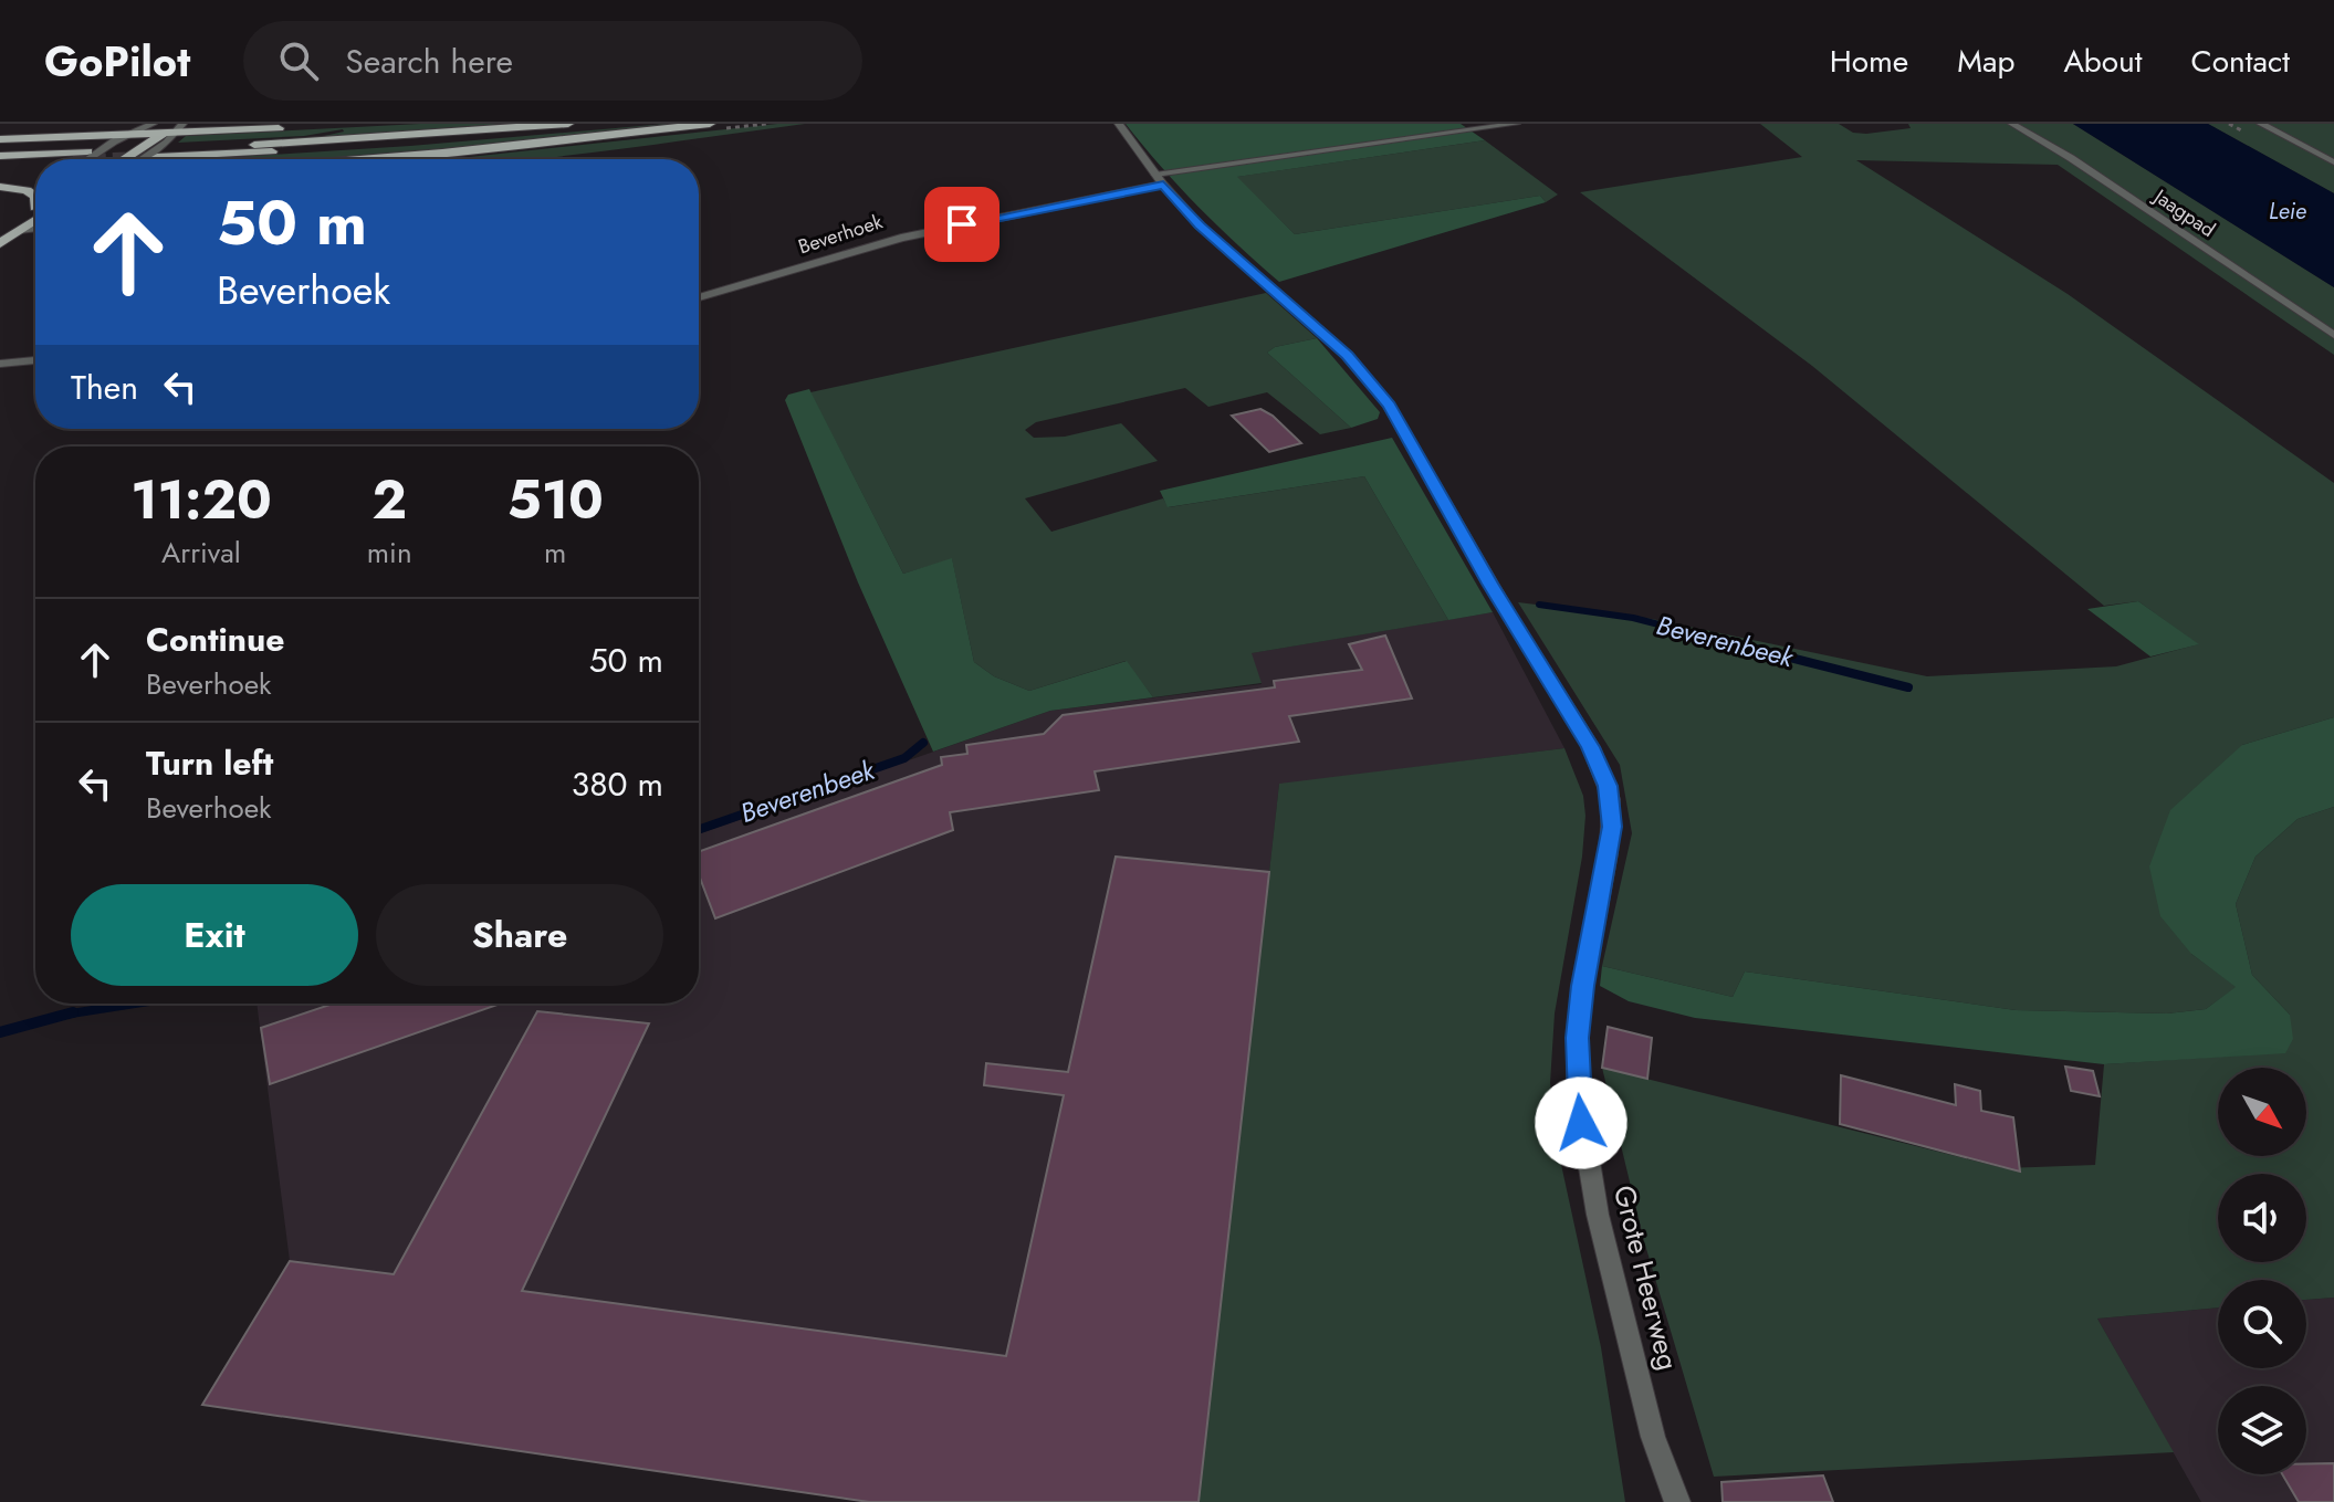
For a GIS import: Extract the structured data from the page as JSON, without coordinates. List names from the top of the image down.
{
  "streets": {
    "street": ["Beverhoek", "Grote Heerweg"],
    "lane": ["Jaagpad"]
  },
  "crossings": [
    ["Beverhoek", "Grote Heerweg"]
  ],
  "water": ["Leie", "Beverenbeek"],
  "north": "bottom right",
  "page": {
    "header": "GoPilot",
    "search": "Search here",
    "nav": [
      "Home",
      "Map",
      "About",
      "Contact"
    ],
    "turn": ["50 m", "Beverhoek"],
    "then": "Then",
    "eta": [
      "11:20",
      "Arrival",
      "2",
      "min",
      "510",
      "m"
    ],
    "list": [
      {
        "name": "Continue",
        "note": "Beverhoek",
        "value": "50 m"
      },
      {
        "name": "Turn left",
        "note": "Beverhoek",
        "value": "380 m"
      }
    ],
    "buttons": ["Exit", "Share"]
  }
}
